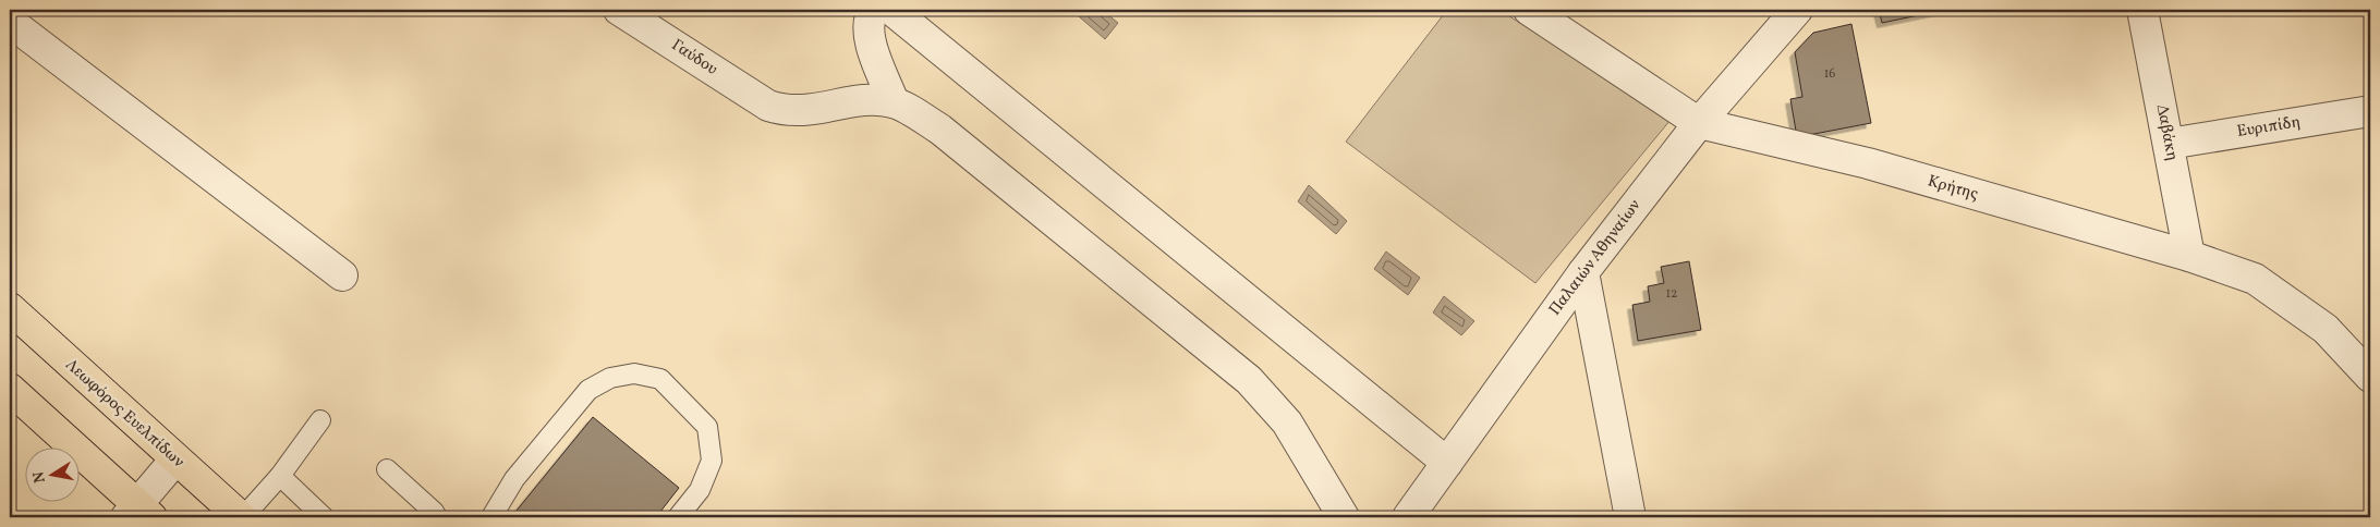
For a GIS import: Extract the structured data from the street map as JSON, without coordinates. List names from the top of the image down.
{
  "streets": {
    "main road": ["Λεωφόρος Ευελπίδων"],
    "street": [
      "Γαύδου",
      "Ευριπίδη",
      "Δαβάκη",
      "Κρήτης",
      "Παλαιών Αθηναίων"
    ]
  },
  "crossings": [
    ["Ευριπίδη", "Δαβάκη"],
    ["Δαβάκη", "Κρήτης"],
    ["Κρήτης", "Παλαιών Αθηναίων"]
  ],
  "house_numbers": ["16", "12"],
  "north": "left"
}
